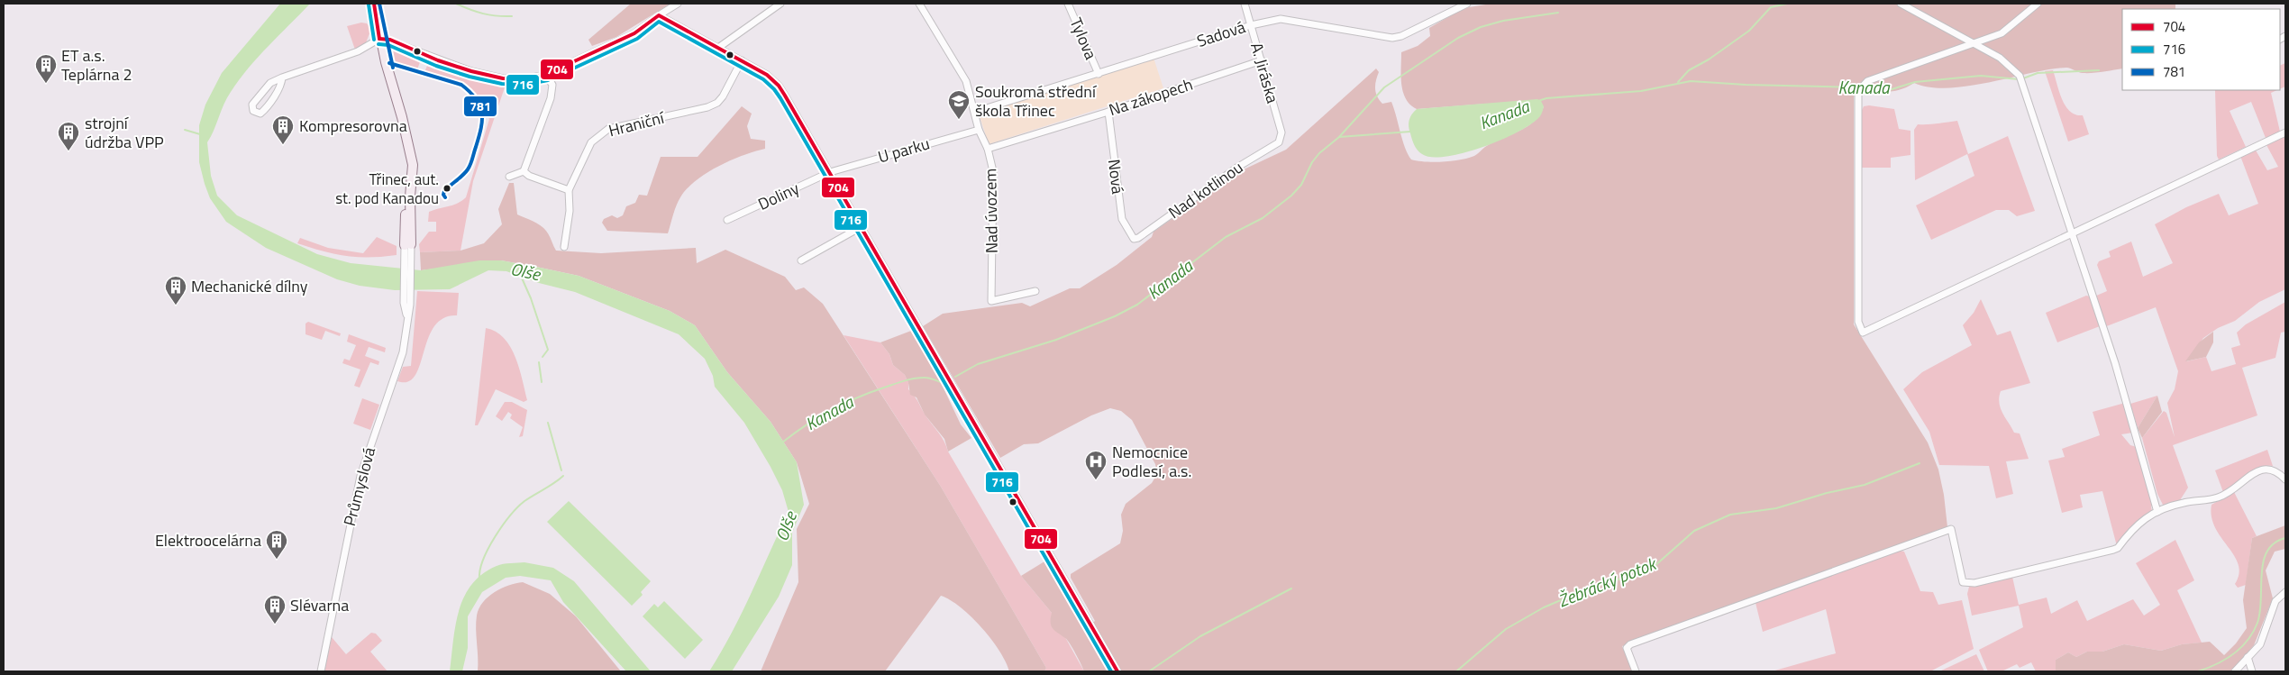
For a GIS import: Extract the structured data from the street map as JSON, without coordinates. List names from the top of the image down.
{
  "streets": {
    "street": [
      "Sadová",
      "Tylova",
      "A. Jiráska",
      "Na zákopech",
      "Hraniční",
      "U parku",
      "Nová",
      "Nad kotlinou",
      "Doliny",
      "Nad úvozem",
      "Průmyslová"
    ]
  },
  "crossings": [
    ["Sadová", "Tylova"],
    ["Sadová", "A. Jiráska"],
    ["Sadová", "Nad úvozem"],
    ["A. Jiráska", "Na zákopech"],
    ["A. Jiráska", "Nad kotlinou"],
    ["Na zákopech", "Nová"],
    ["Na zákopech", "Nad úvozem"],
    ["U parku", "Doliny"],
    ["U parku", "Nad úvozem"],
    ["Nová", "Nad kotlinou"]
  ],
  "water": ["Kanada", "Olše", "Žebrácký potok"],
  "places": {
    "building": [
      "ET a.s. Teplárna 2",
      "Kompresorovna",
      "strojní údržba VPP",
      "Mechanické dílny",
      "Elektroocelárna",
      "Slévarna"
    ],
    "school or university": ["Soukromá střední škola Třinec"],
    "other": ["Třinec, aut. st. pod Kanadou"],
    "hospital": ["Nemocnice Podlesí, a.s."]
  },
  "lines": ["transit line 704", "transit line 781", "transit line 716"],
  "legend": ["704", "716", "781"]
}
